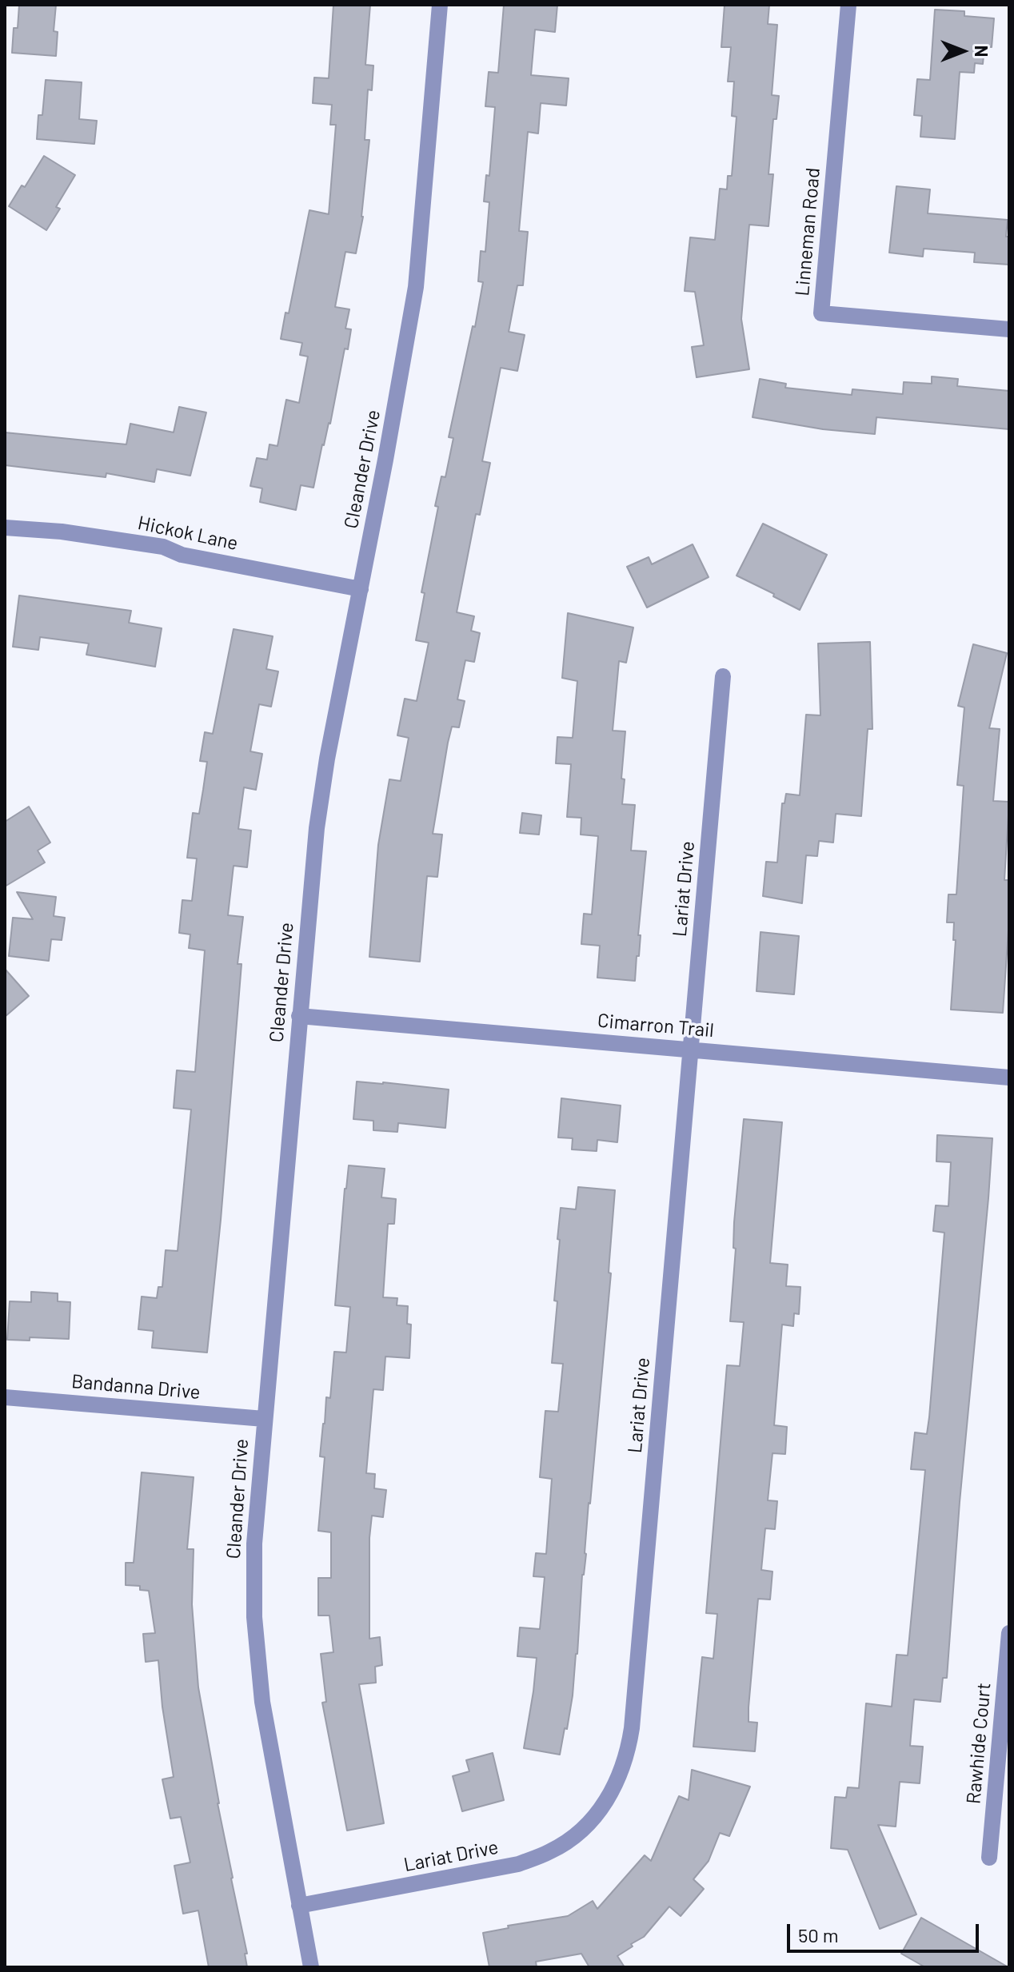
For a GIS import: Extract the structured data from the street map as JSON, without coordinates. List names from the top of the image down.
{
  "streets": {
    "street": [
      "Linneman Road",
      "Cleander Drive",
      "Hickok Lane",
      "Lariat Drive",
      "Cimarron Trail",
      "Bandanna Drive",
      "Rawhide Court"
    ]
  },
  "crossings": [
    ["Cleander Drive", "Hickok Lane"],
    ["Cleander Drive", "Lariat Drive"],
    ["Cleander Drive", "Cimarron Trail"],
    ["Cleander Drive", "Bandanna Drive"],
    ["Lariat Drive", "Cimarron Trail"]
  ],
  "scale_bar": "50 m",
  "north": "right"
}
